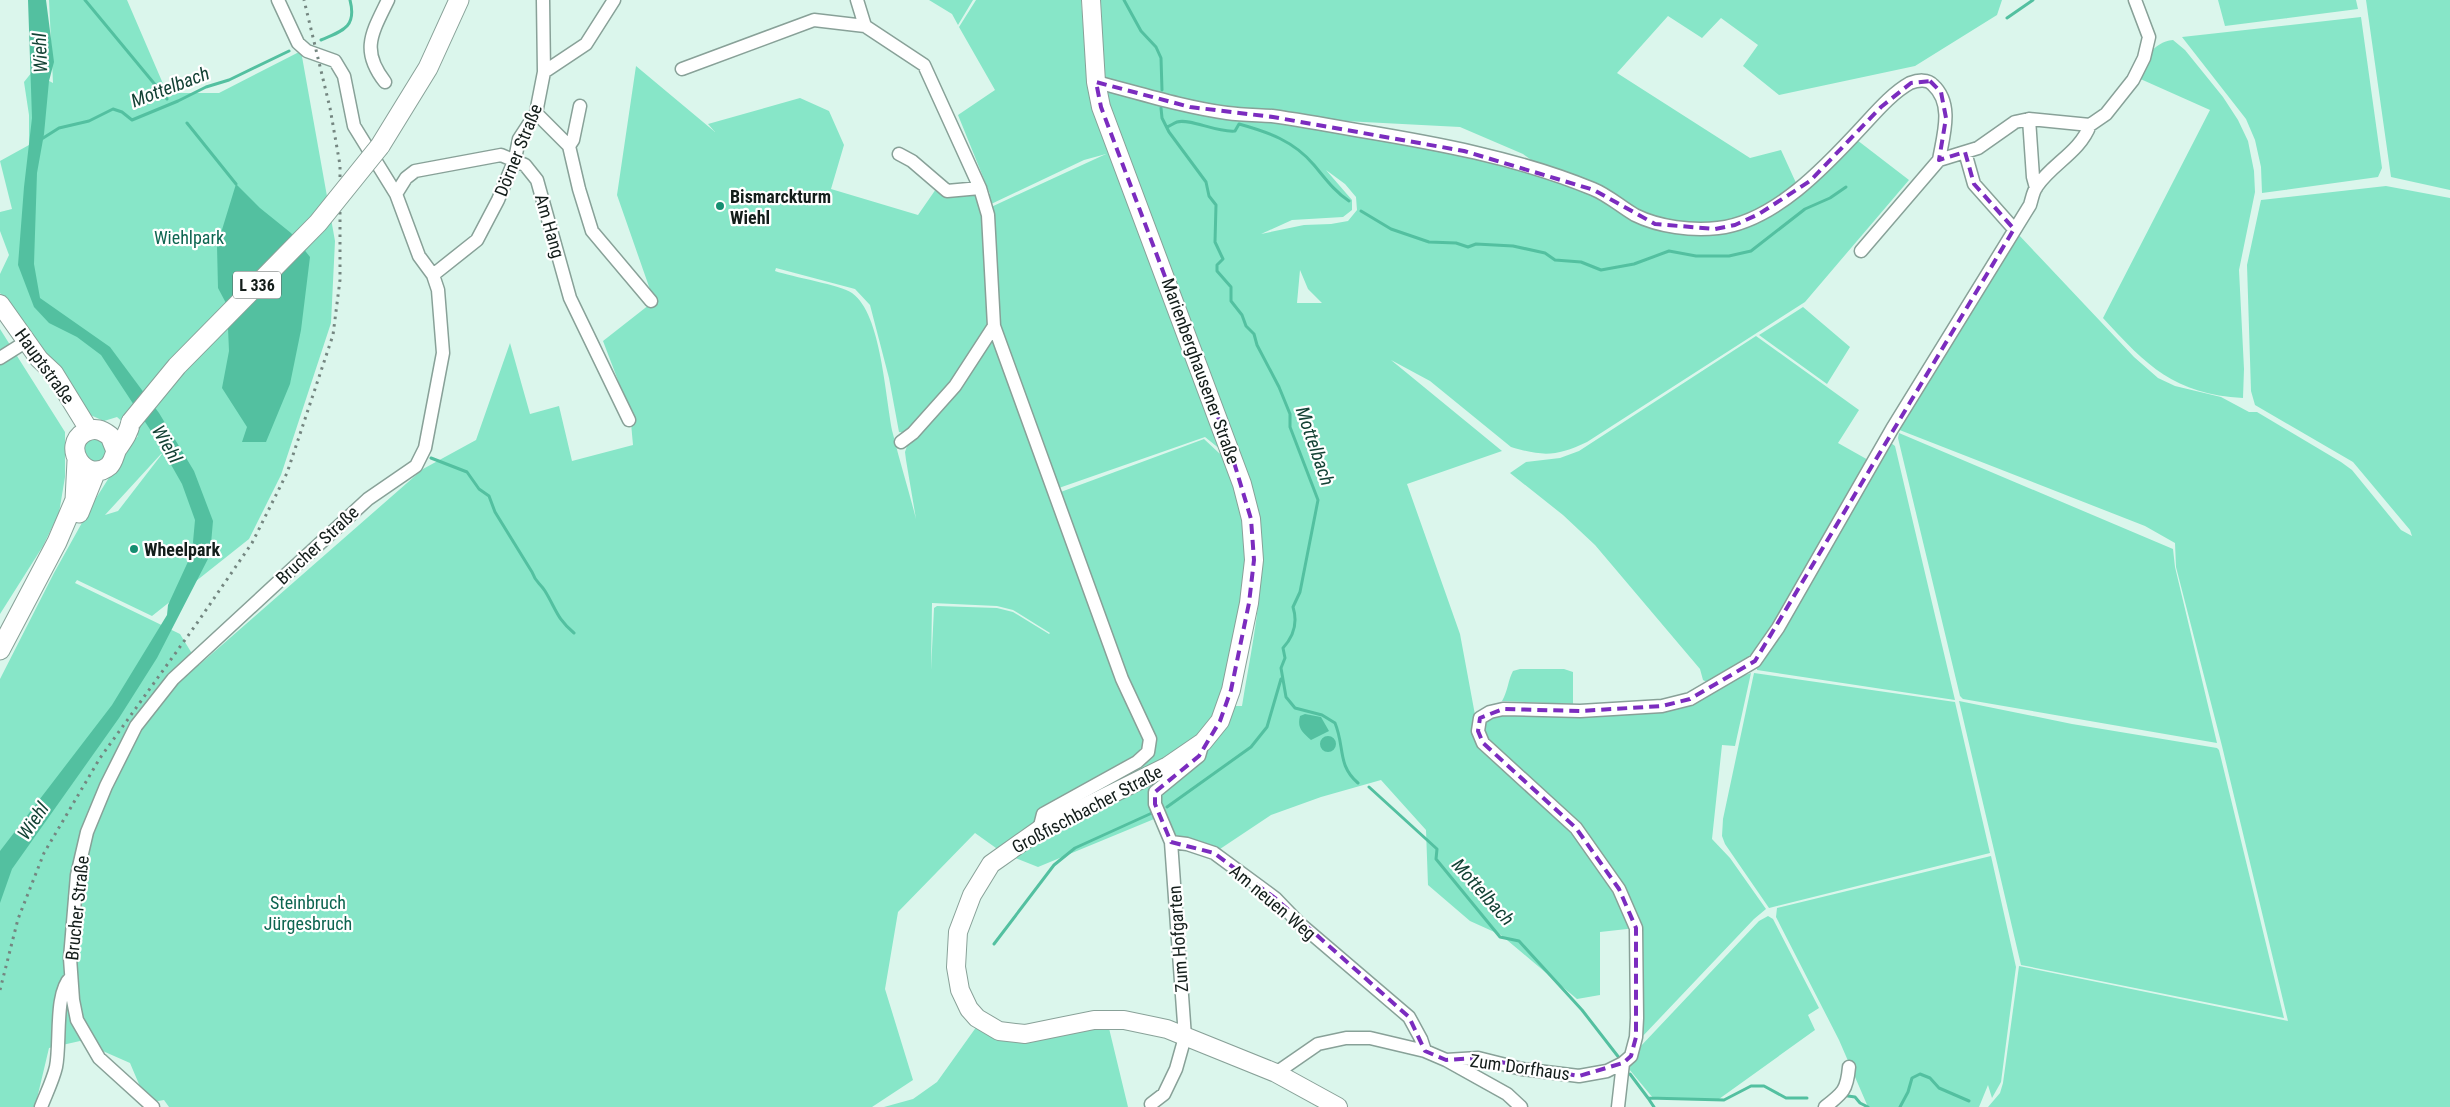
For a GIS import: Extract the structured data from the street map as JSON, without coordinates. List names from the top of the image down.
{
  "streets": {
    "main road": [
      "L 336",
      "Hauptstraße",
      "Marienberghausener Straße",
      "Großfischbacher Straße"
    ],
    "street": [
      "Dörner Straße",
      "Am Hang",
      "Brucher Straße",
      "Am neuen Weg",
      "Zum Hofgarten",
      "Zum Dorfhaus"
    ]
  },
  "crossings": [
    ["Dörner Straße", "Am Hang"],
    ["Dörner Straße", "Brucher Straße"],
    ["L 336", "Hauptstraße"],
    ["Marienberghausener Straße", "Großfischbacher Straße"],
    ["Großfischbacher Straße", "Zum Hofgarten"],
    ["Großfischbacher Straße", "Zum Dorfhaus"],
    ["Am neuen Weg", "Zum Hofgarten"],
    ["Am neuen Weg", "Zum Dorfhaus"]
  ],
  "water": ["Wiehl", "Mottelbach"],
  "parks": ["Wiehlpark", "Steinbruch Jürgesbruch"],
  "places": ["Bismarckturm Wiehl", "Wheelpark"]
}
